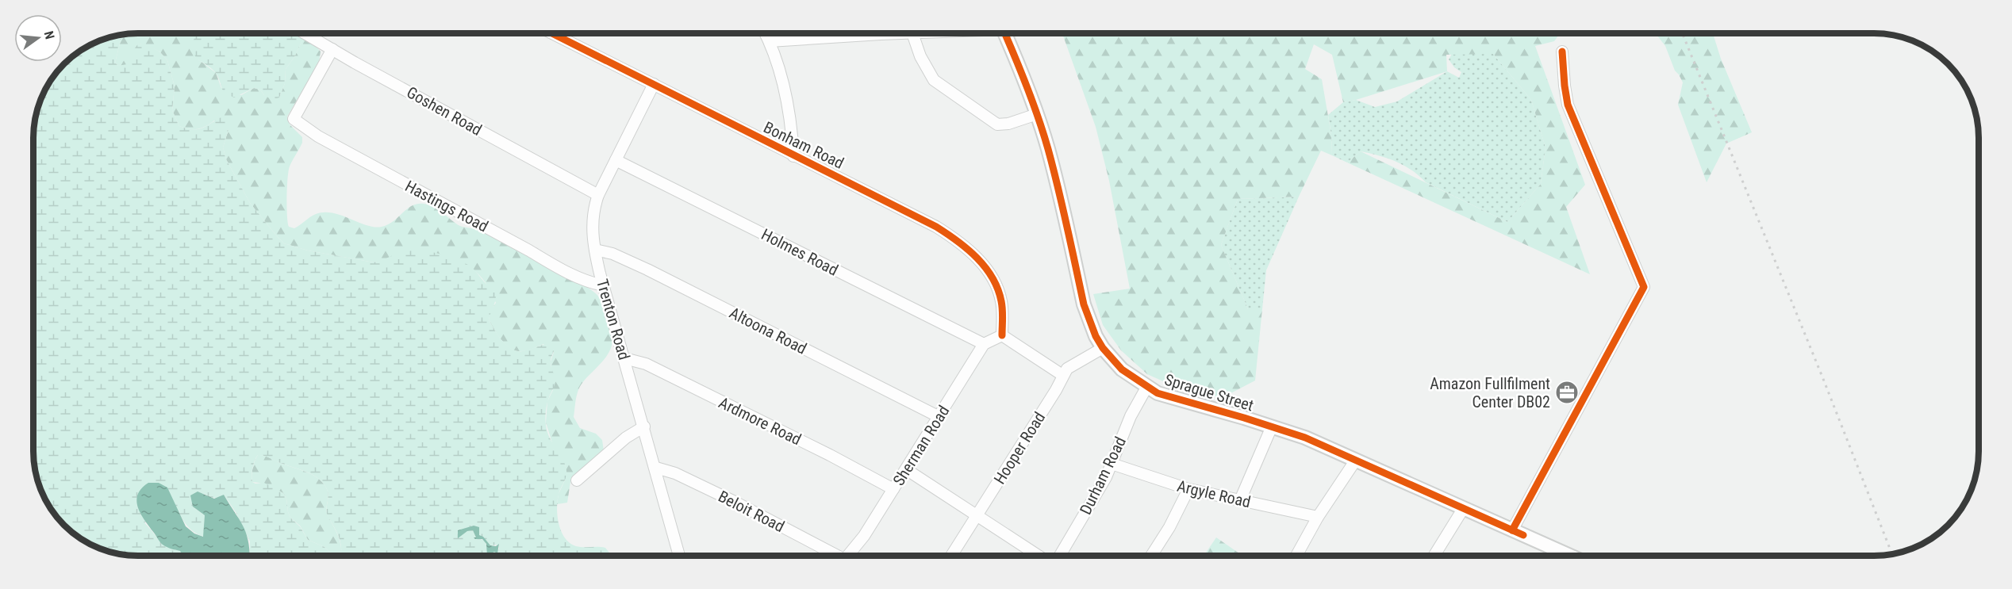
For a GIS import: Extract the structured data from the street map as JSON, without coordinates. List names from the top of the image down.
{
  "streets": {
    "main road": ["Sprague Street"],
    "street": [
      "Goshen Road",
      "Bonham Road",
      "Hastings Road",
      "Holmes Road",
      "Trenton Road",
      "Altoona Road",
      "Ardmore Road",
      "Sherman Road",
      "Hooper Road",
      "Durham Road",
      "Argyle Road",
      "Beloit Road"
    ]
  },
  "crossings": [
    ["Goshen Road", "Hastings Road"],
    ["Goshen Road", "Trenton Road"],
    ["Bonham Road", "Trenton Road"],
    ["Hastings Road", "Trenton Road"],
    ["Holmes Road", "Trenton Road"],
    ["Holmes Road", "Sherman Road"],
    ["Trenton Road", "Altoona Road"],
    ["Trenton Road", "Ardmore Road"],
    ["Trenton Road", "Beloit Road"],
    ["Altoona Road", "Sherman Road"],
    ["Sprague Street", "Hooper Road"],
    ["Sprague Street", "Durham Road"],
    ["Ardmore Road", "Sherman Road"],
    ["Durham Road", "Argyle Road"]
  ],
  "places": {
    "office": ["Amazon Fullfilment Center DB02"]
  },
  "north": "right"
}
